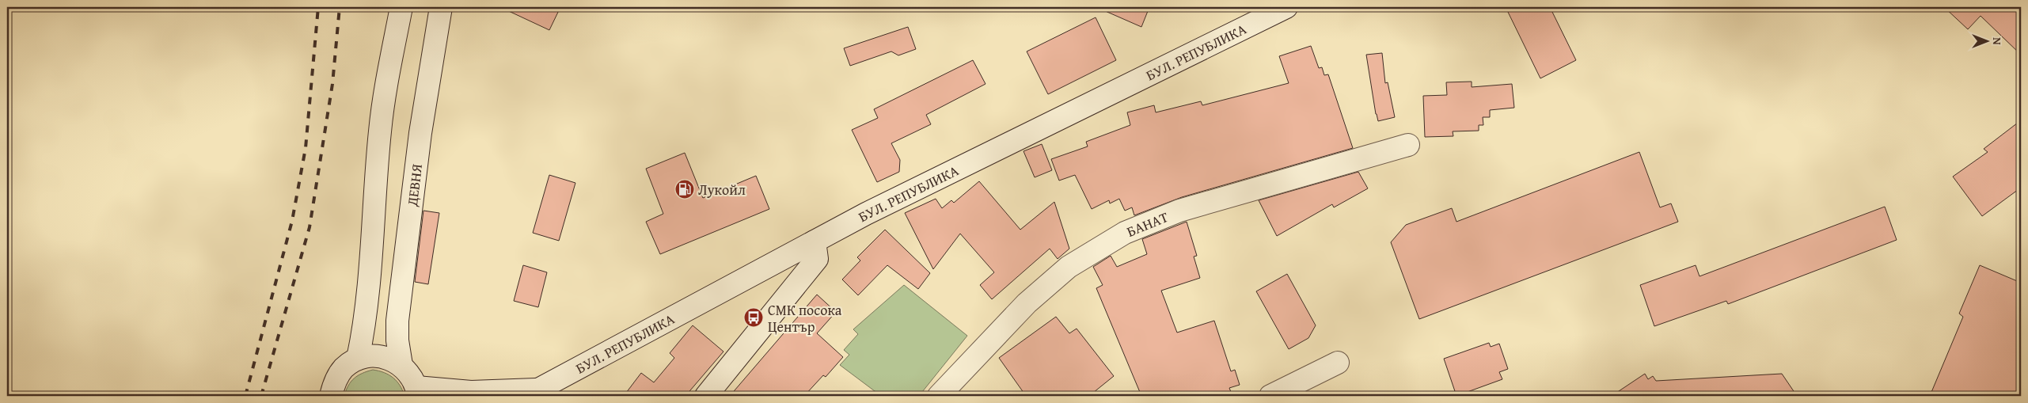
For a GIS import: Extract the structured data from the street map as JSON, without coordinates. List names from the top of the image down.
{
  "streets": {
    "street": ["БУЛ. РЕПУБЛИКА", "ДЕВНЯ", "БАНАТ"]
  },
  "places": {
    "fuel station": ["Лукойл"],
    "bus stop": ["СМК посока Център"]
  },
  "north": "right"
}
